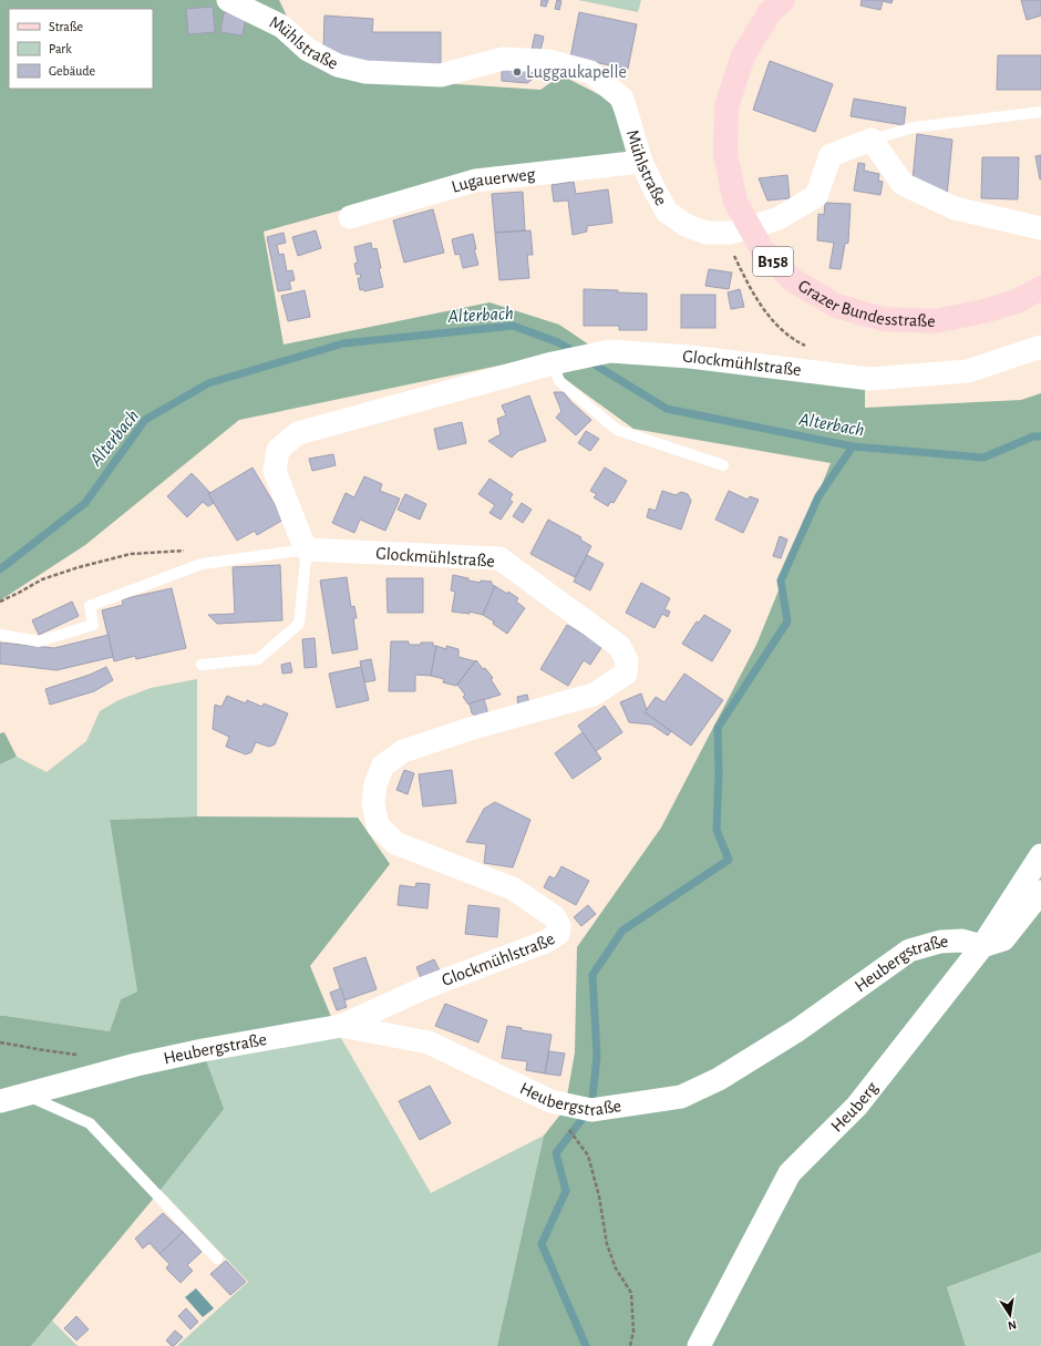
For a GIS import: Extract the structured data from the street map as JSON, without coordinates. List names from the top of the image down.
{
  "streets": {
    "main road": ["B158", "Grazer Bundesstraße"],
    "street": [
      "Mühlstraße",
      "Lugauerweg",
      "Glockmühlstraße",
      "Heubergstraße",
      "Heuberg"
    ]
  },
  "crossings": [
    ["Mühlstraße", "Lugauerweg"],
    ["Mühlstraße", "Grazer Bundesstraße"],
    ["Glockmühlstraße", "Heubergstraße"],
    ["Heubergstraße", "Heuberg"]
  ],
  "water": ["Alterbach"],
  "places": ["Luggaukapelle"],
  "legend": ["Straße", "Park", "Gebäude"],
  "north": "bottom"
}
